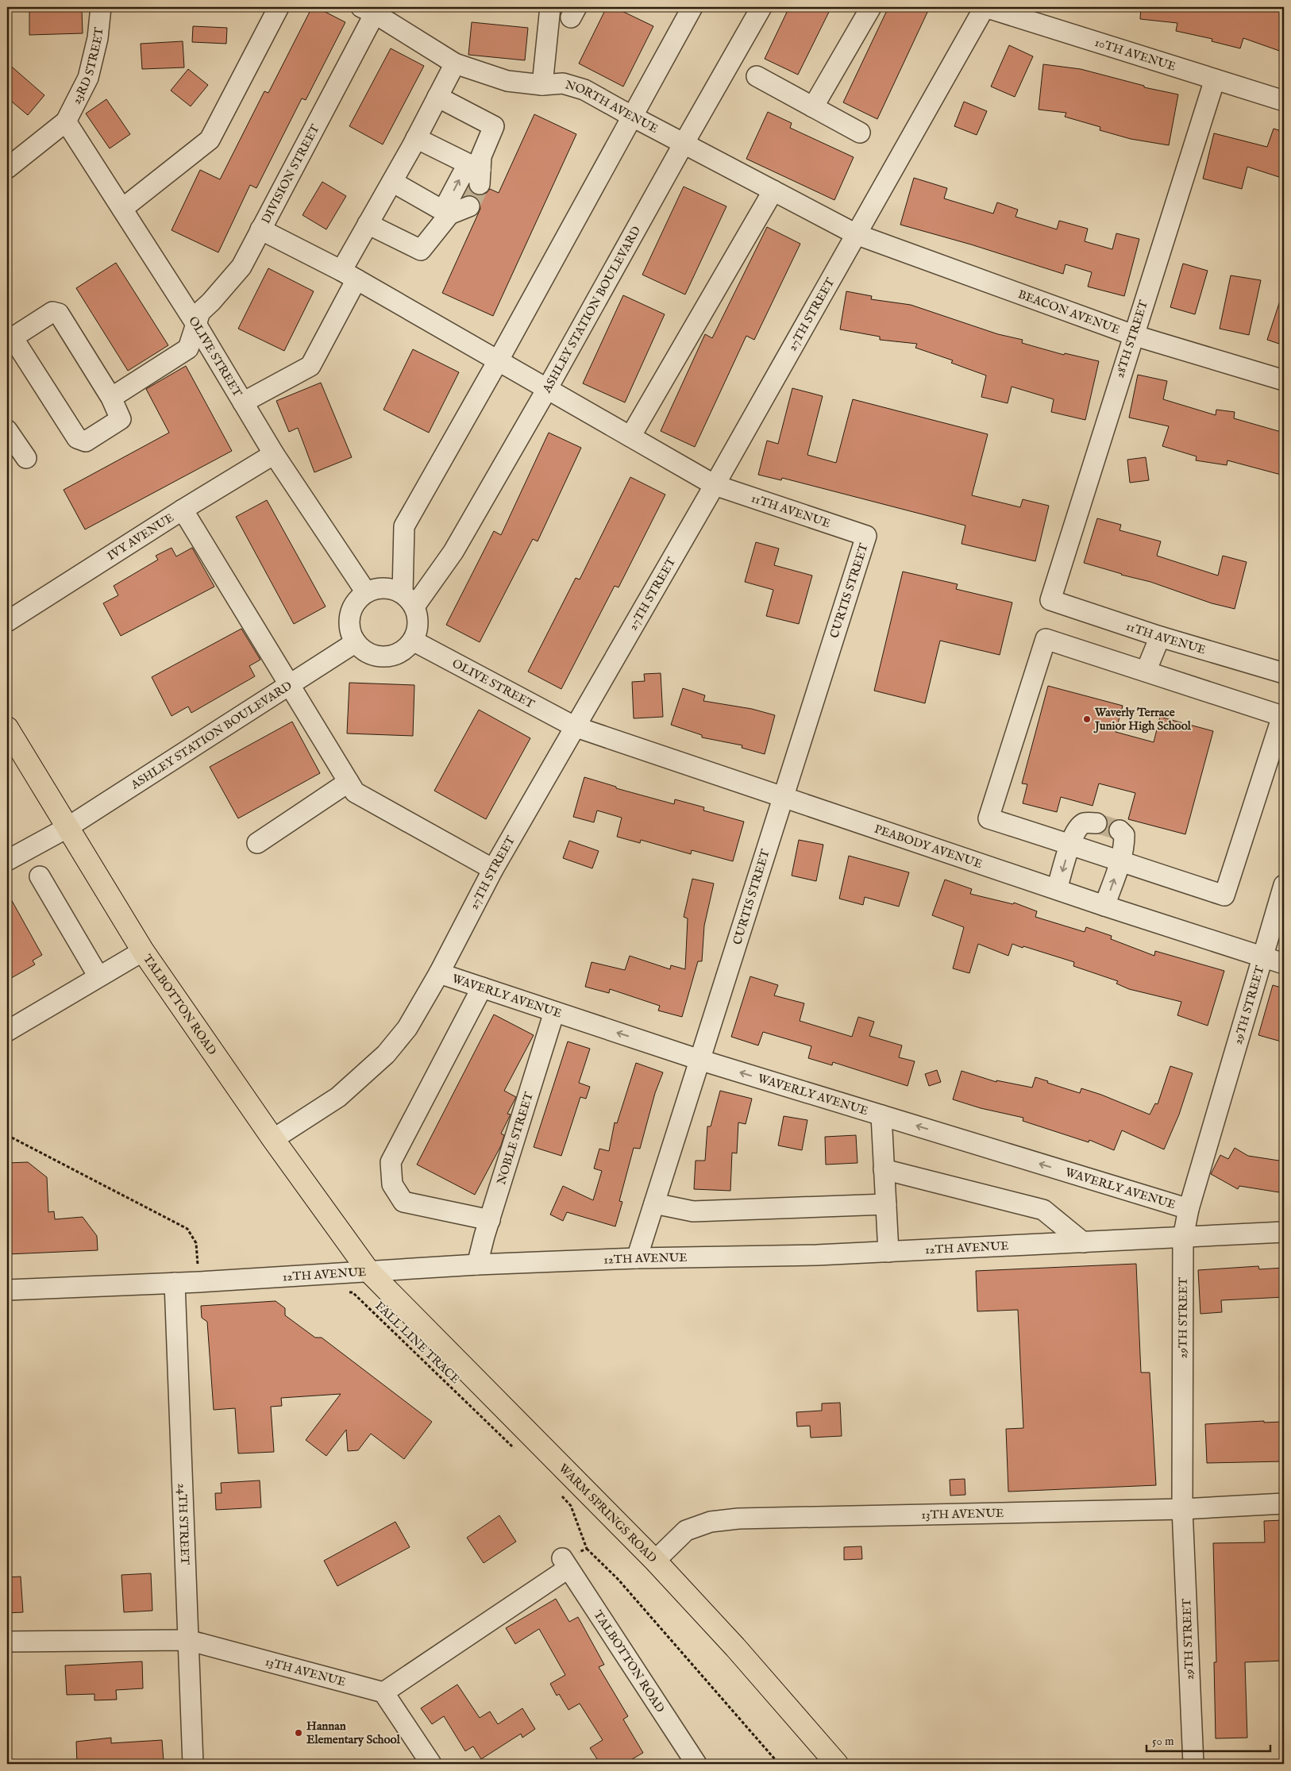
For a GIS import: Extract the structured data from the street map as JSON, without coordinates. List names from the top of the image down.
{
  "streets": {
    "main road": ["TALBOTTON ROAD", "WARM SPRINGS ROAD"],
    "street": [
      "10TH AVENUE",
      "23RD STREET",
      "NORTH AVENUE",
      "DIVISION STREET",
      "ASHLEY STATION BOULEVARD",
      "BEACON AVENUE",
      "27TH STREET",
      "28TH STREET",
      "OLIVE STREET",
      "11TH AVENUE",
      "IVY AVENUE",
      "CURTIS STREET",
      "PEABODY AVENUE",
      "WAVERLY AVENUE",
      "29TH STREET",
      "NOBLE STREET",
      "12TH AVENUE",
      "13TH AVENUE",
      "24TH STREET"
    ],
    "path": ["FALL LINE TRACE"]
  },
  "crossings": [
    ["10TH AVENUE", "27TH STREET"],
    ["10TH AVENUE", "28TH STREET"],
    ["23RD STREET", "OLIVE STREET"],
    ["NORTH AVENUE", "DIVISION STREET"],
    ["NORTH AVENUE", "ASHLEY STATION BOULEVARD"],
    ["NORTH AVENUE", "BEACON AVENUE"],
    ["NORTH AVENUE", "27TH STREET"],
    ["DIVISION STREET", "OLIVE STREET"],
    ["DIVISION STREET", "11TH AVENUE"],
    ["ASHLEY STATION BOULEVARD", "OLIVE STREET"],
    ["ASHLEY STATION BOULEVARD", "11TH AVENUE"],
    ["ASHLEY STATION BOULEVARD", "TALBOTTON ROAD"],
    ["BEACON AVENUE", "27TH STREET"],
    ["BEACON AVENUE", "28TH STREET"],
    ["27TH STREET", "OLIVE STREET"],
    ["27TH STREET", "11TH AVENUE"],
    ["27TH STREET", "PEABODY AVENUE"],
    ["27TH STREET", "WAVERLY AVENUE"],
    ["27TH STREET", "TALBOTTON ROAD"],
    ["28TH STREET", "11TH AVENUE"],
    ["OLIVE STREET", "IVY AVENUE"],
    ["OLIVE STREET", "PEABODY AVENUE"],
    ["11TH AVENUE", "CURTIS STREET"],
    ["CURTIS STREET", "PEABODY AVENUE"],
    ["CURTIS STREET", "WAVERLY AVENUE"],
    ["CURTIS STREET", "12TH AVENUE"],
    ["PEABODY AVENUE", "29TH STREET"],
    ["WAVERLY AVENUE", "29TH STREET"],
    ["WAVERLY AVENUE", "NOBLE STREET"],
    ["TALBOTTON ROAD", "12TH AVENUE"],
    ["TALBOTTON ROAD", "WARM SPRINGS ROAD"],
    ["29TH STREET", "12TH AVENUE"],
    ["29TH STREET", "13TH AVENUE"],
    ["NOBLE STREET", "12TH AVENUE"],
    ["12TH AVENUE", "WARM SPRINGS ROAD"],
    ["12TH AVENUE", "24TH STREET"],
    ["WARM SPRINGS ROAD", "13TH AVENUE"],
    ["13TH AVENUE", "24TH STREET"]
  ],
  "places": ["Waverly Terrace Junior High School", "Hannan Elementary School"],
  "scale_bar": "50 m"
}
